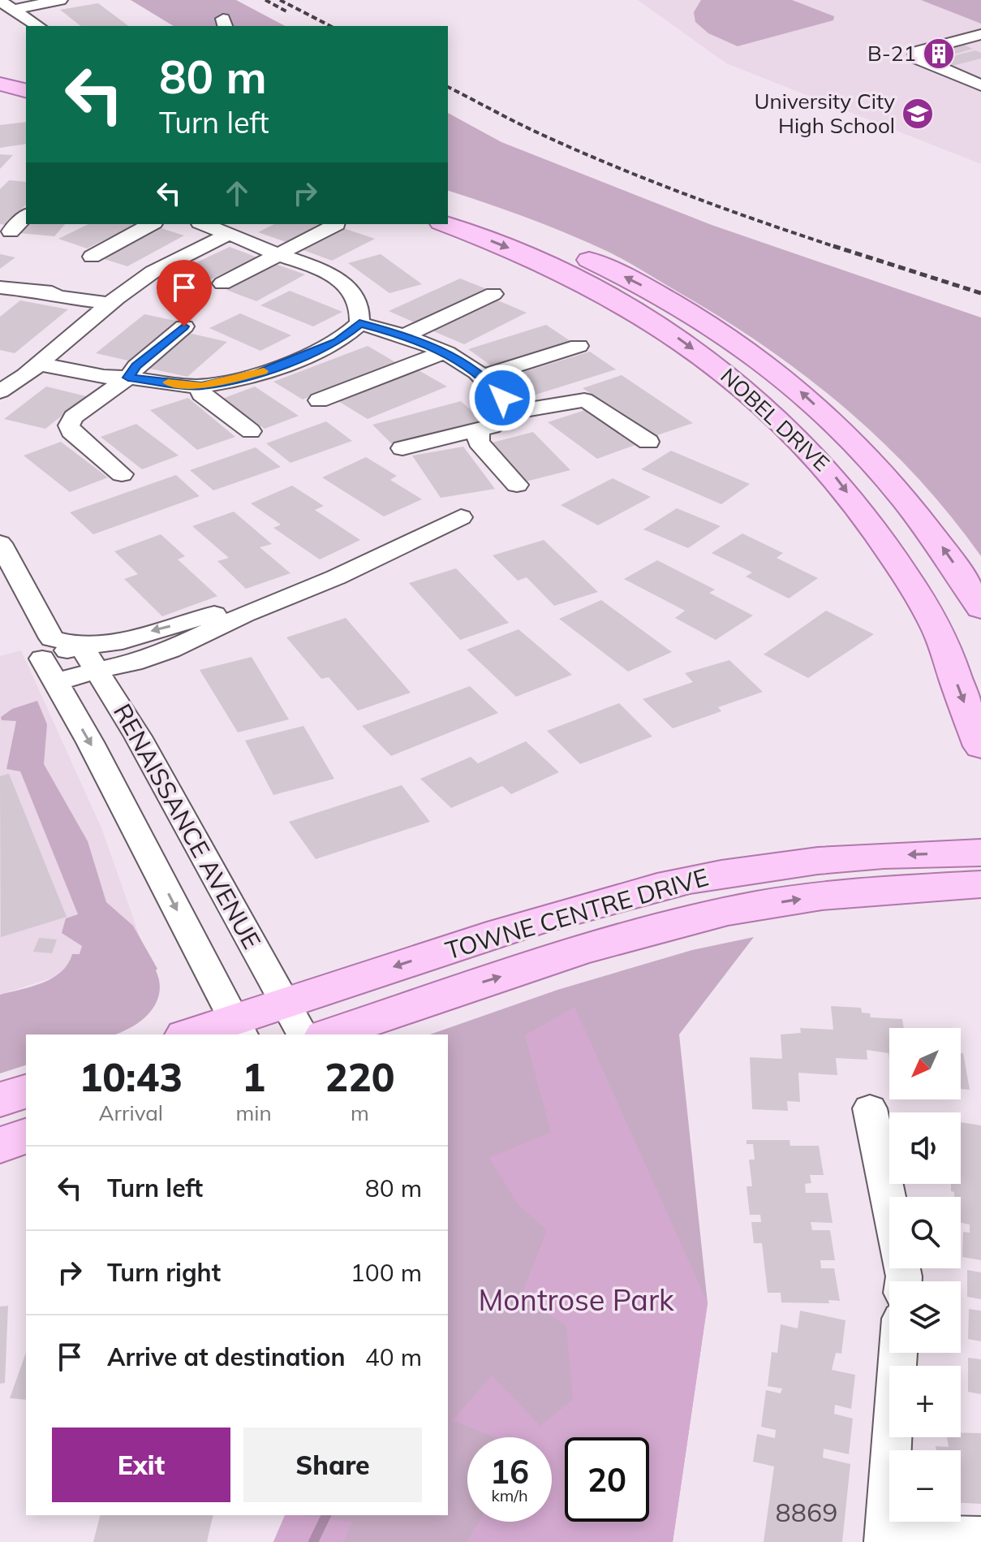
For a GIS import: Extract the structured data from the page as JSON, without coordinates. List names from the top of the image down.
{
  "streets": {
    "main road": ["NOBEL DRIVE", "TOWNE CENTRE DRIVE"],
    "street": ["RENAISSANCE AVENUE"]
  },
  "crossings": [
    ["RENAISSANCE AVENUE", "TOWNE CENTRE DRIVE"]
  ],
  "parks": ["Montrose Park"],
  "places": {
    "building": ["B-21"],
    "school or university": ["University City High School"]
  },
  "house_numbers": ["8869"],
  "north": "bottom left",
  "page": {
    "turn": ["80 m", "Turn left"],
    "map_buttons": ["+", "−"],
    "eta": [
      "10:43",
      "Arrival",
      "1",
      "min",
      "220",
      "m"
    ],
    "list": [
      {
        "name": "Turn left",
        "value": "80 m"
      },
      {
        "name": "Turn right",
        "value": "100 m"
      },
      {
        "name": "Arrive at destination",
        "value": "40 m"
      }
    ],
    "buttons": ["Exit", "Share"],
    "speed": "16 km/h",
    "limit": "20"
  }
}
